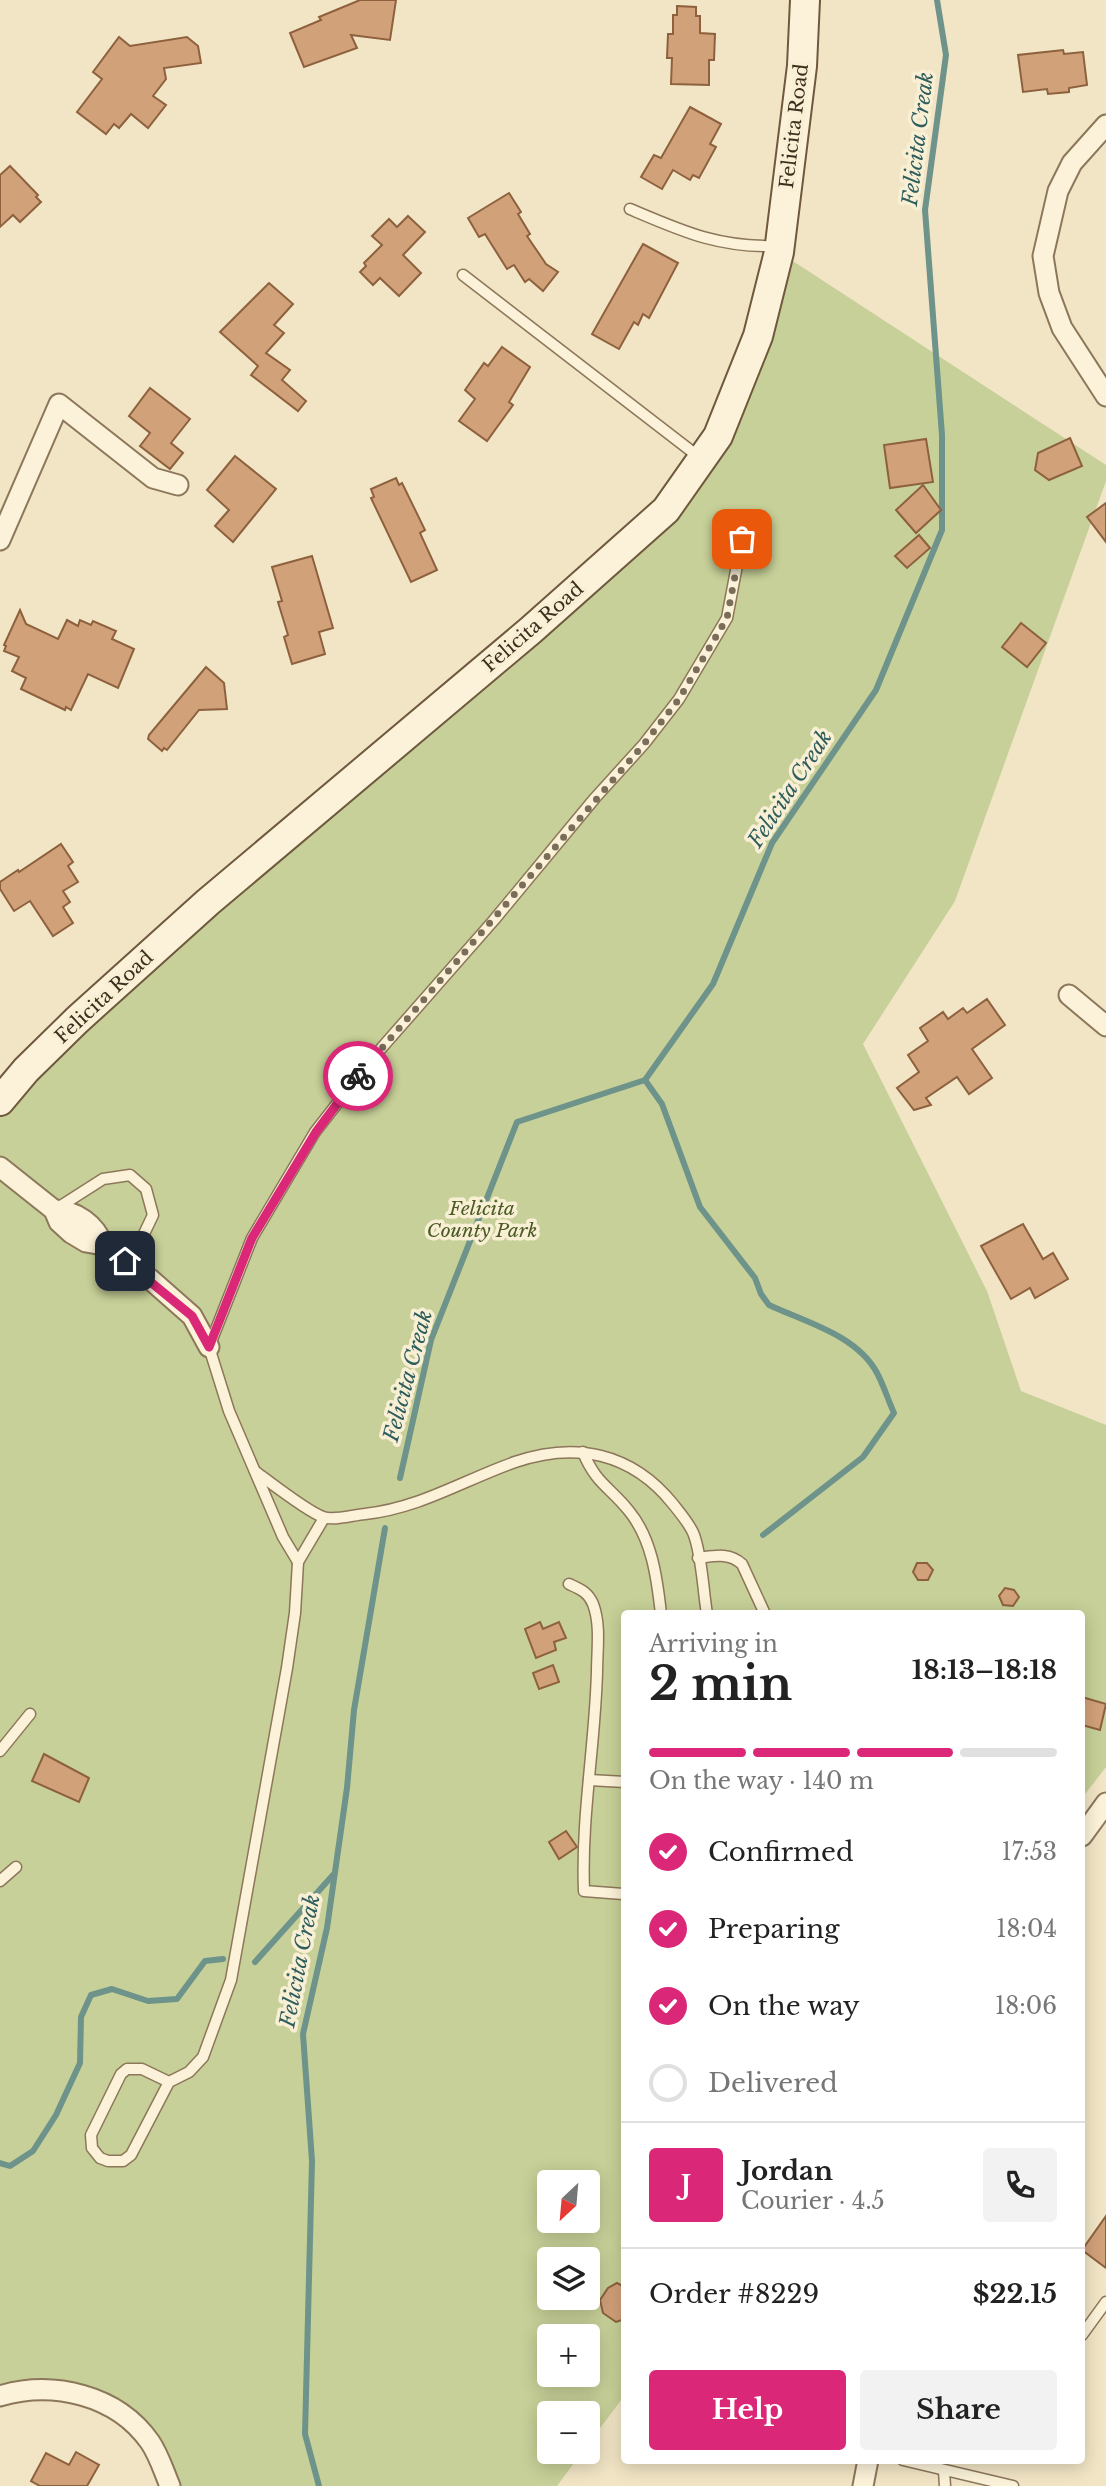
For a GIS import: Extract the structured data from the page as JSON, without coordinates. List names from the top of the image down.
{
  "streets": {
    "main road": ["Felicita Road"]
  },
  "water": ["Felicita Creak"],
  "parks": ["Felicita County Park"],
  "north": "bottom left",
  "page": {
    "heading": ["2 min", "Arriving in", "18:13–18:18"],
    "panel": [
      "Jordan",
      "Courier · 4.5",
      "Order #8229",
      "$22.15"
    ],
    "bar": "On the way · 140 m",
    "list": [
      ["Confirmed", "17:53"],
      ["Preparing", "18:04"],
      ["On the way", "18:06"],
      "Delivered"
    ],
    "round": "J",
    "map_buttons": ["+", "−"],
    "buttons": ["Help", "Share"]
  }
}
